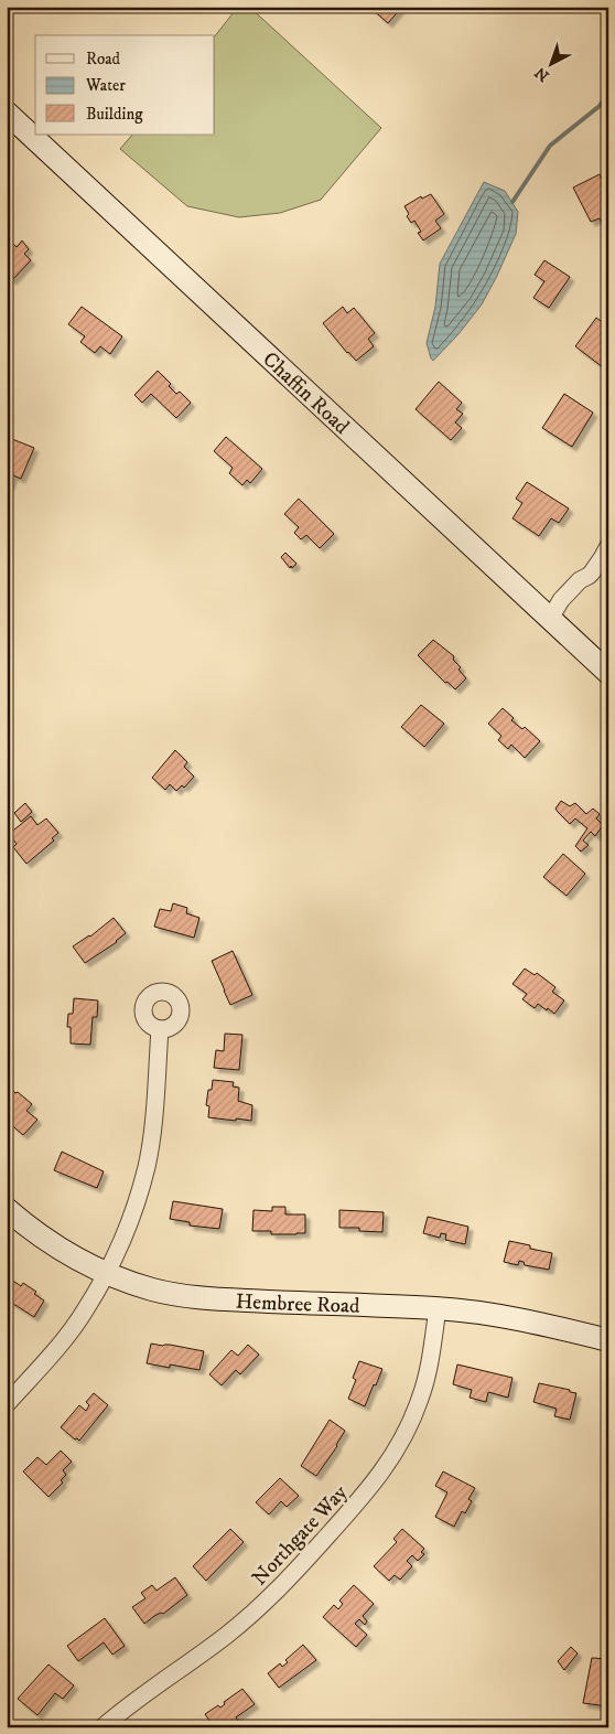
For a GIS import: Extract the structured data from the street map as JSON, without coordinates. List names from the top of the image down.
{
  "streets": {
    "street": ["Chaffin Road", "Hembree Road", "Northgate Way"]
  },
  "crossings": [
    ["Hembree Road", "Northgate Way"]
  ],
  "legend": ["Road", "Water", "Building"],
  "north": "bottom left"
}
